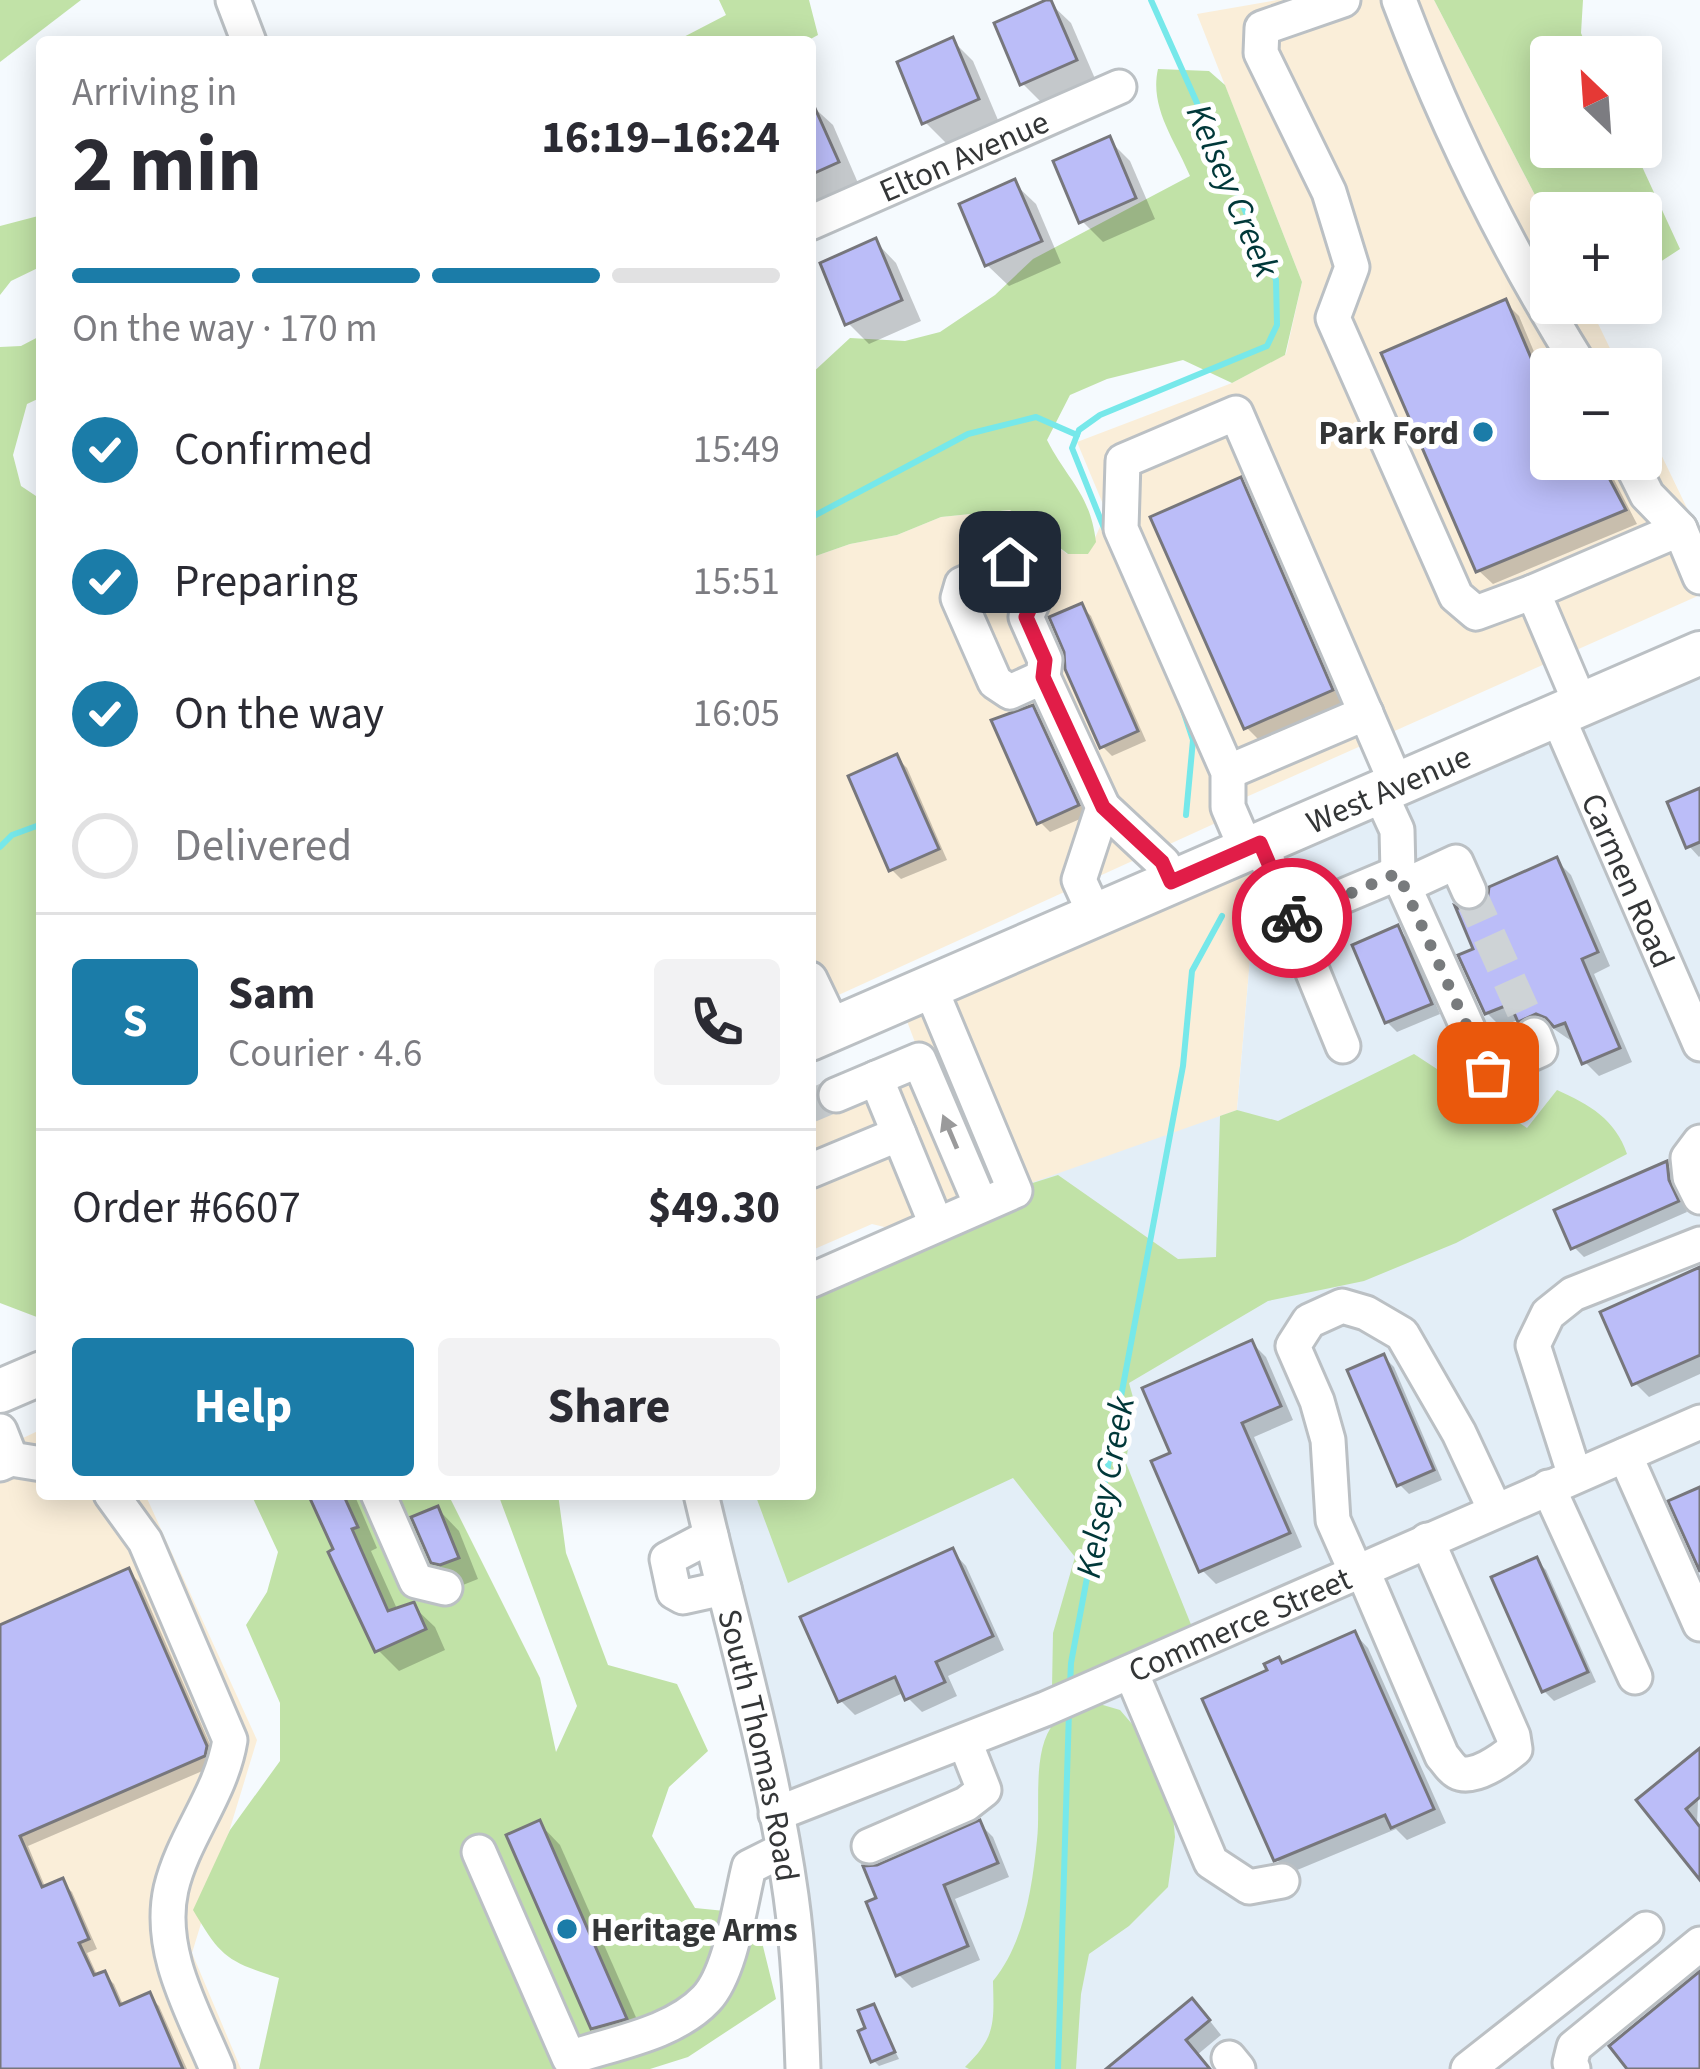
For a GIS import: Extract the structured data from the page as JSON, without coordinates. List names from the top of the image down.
{
  "streets": {
    "main road": ["West Avenue"],
    "street": [
      "Elton Avenue",
      "Carmen Road",
      "Commerce Street",
      "South Thomas Road"
    ]
  },
  "crossings": [
    ["West Avenue", "Carmen Road"],
    ["Commerce Street", "South Thomas Road"]
  ],
  "water": ["Kelsey Creek"],
  "places": ["Park Ford", "Heritage Arms"],
  "north": "top left",
  "page": {
    "map_buttons": ["+", "−"],
    "heading": ["2 min", "Arriving in", "16:19–16:24"],
    "panel": [
      "Sam",
      "Courier · 4.6",
      "Order #6607",
      "$49.30"
    ],
    "bar": "On the way · 170 m",
    "list": [
      ["Confirmed", "15:49"],
      ["Preparing", "15:51"],
      ["On the way", "16:05"],
      "Delivered"
    ],
    "round": "S",
    "buttons": ["Help", "Share"]
  }
}
